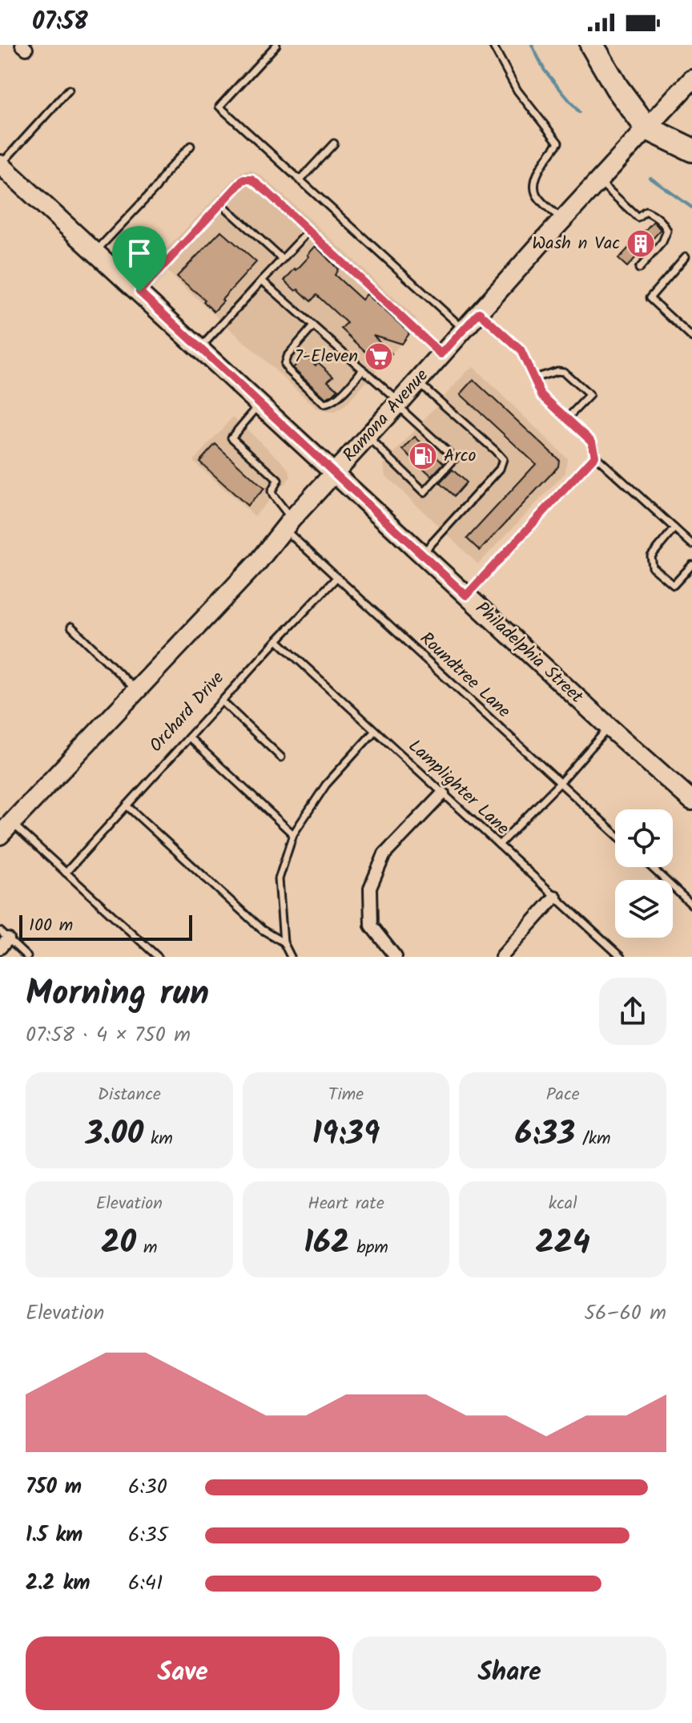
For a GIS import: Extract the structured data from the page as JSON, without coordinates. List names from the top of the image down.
{
  "streets": {
    "main road": ["Ramona Avenue", "Philadelphia Street"],
    "lane": ["Roundtree Lane", "Orchard Drive", "Lamplighter Lane"]
  },
  "crossings": [
    ["Ramona Avenue", "Philadelphia Street"],
    ["Ramona Avenue", "Roundtree Lane"],
    ["Philadelphia Street", "Roundtree Lane"],
    ["Roundtree Lane", "Orchard Drive"],
    ["Orchard Drive", "Lamplighter Lane"]
  ],
  "places": {
    "building": ["Wash n Vac"],
    "supermarket": ["7-Eleven"],
    "fuel station": ["Arco"]
  },
  "scale_bar": "100 m",
  "page": {
    "status": "07:58",
    "scale": "100 m",
    "heading": ["Morning run", "07:58 · 4 × 750 m"],
    "stats": [
      ["Distance", "3.00 km"],
      ["Time", "19:39"],
      ["Pace", "6:33 /km"],
      ["Elevation", "20 m"],
      ["Heart rate", "162 bpm"],
      ["kcal", "224"]
    ],
    "chart": ["Elevation", "56–60 m"],
    "list": [
      {
        "name": "750 m",
        "note": "6:30"
      },
      {
        "name": "1.5 km",
        "note": "6:35"
      },
      {
        "name": "2.2 km",
        "note": "6:41"
      }
    ],
    "buttons": ["Save", "Share"]
  }
}
